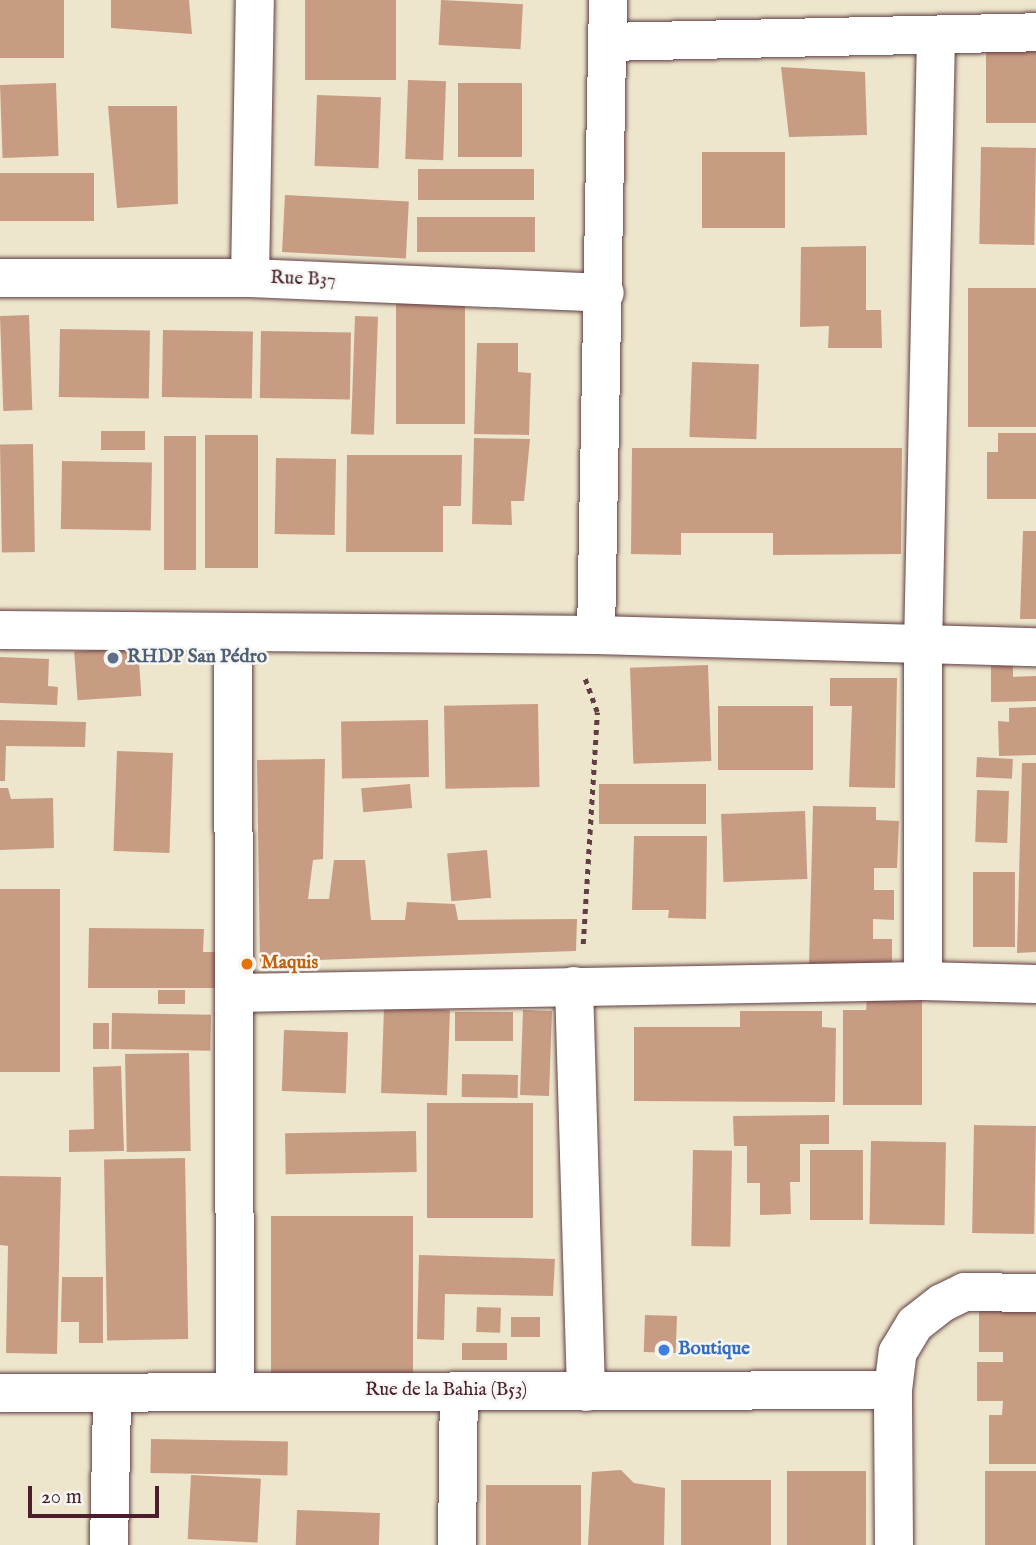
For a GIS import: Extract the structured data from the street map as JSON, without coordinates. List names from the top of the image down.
{
  "streets": {
    "street": ["Rue B37", "Rue de la Bahia (B53)"]
  },
  "places": ["RHDP San Pédro", "Maquis", "Boutique"],
  "scale_bar": "20 m"
}
